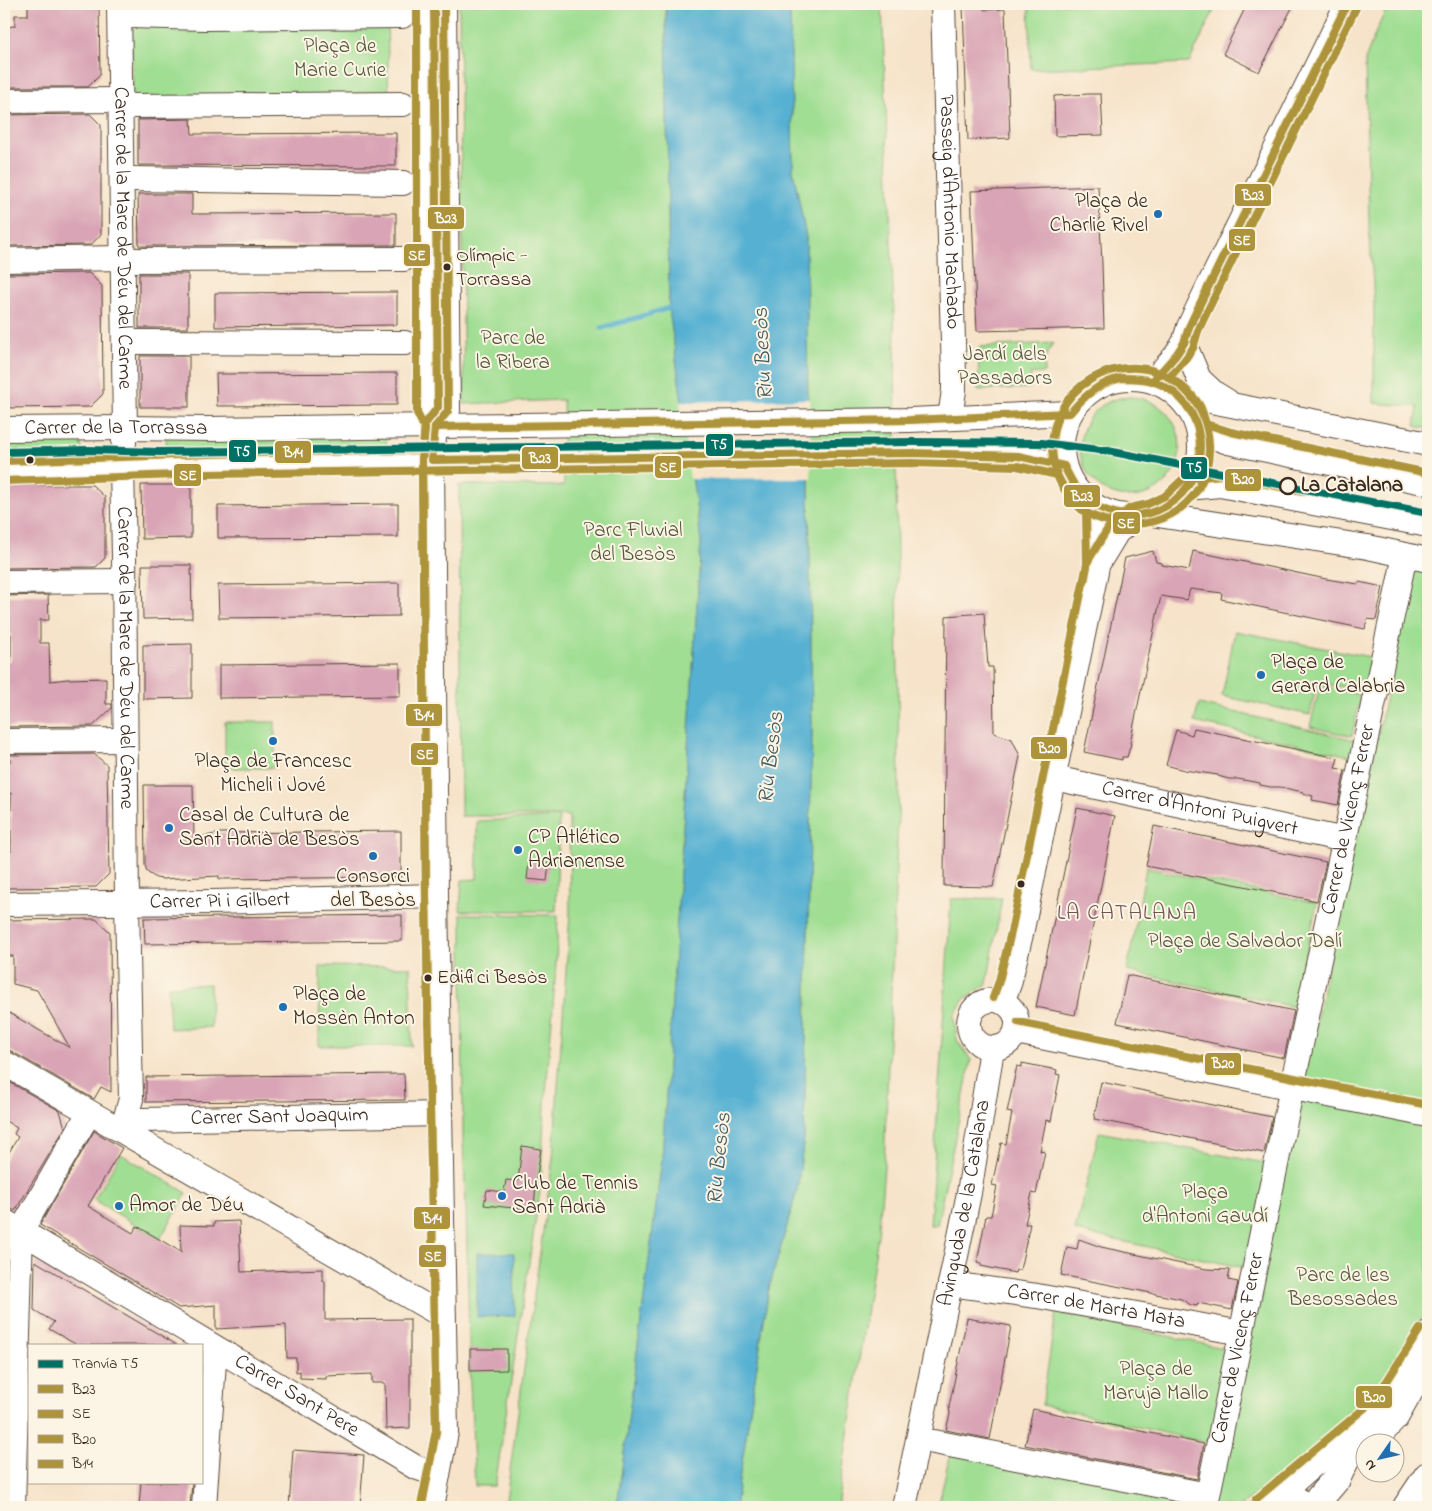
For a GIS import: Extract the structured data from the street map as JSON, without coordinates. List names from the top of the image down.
{
  "streets": {
    "street": [
      "Passeig d'Antonio Machado",
      "Carrer de la Mare de Déu del Carme",
      "Carrer de la Torrassa",
      "Carrer d'Antoni Puigvert",
      "Carrer de Vicenç Ferrer",
      "Carrer Pi i Gilbert",
      "Carrer Sant Joaquim",
      "Avinguda de la Catalana",
      "Carrer de Marta Mata",
      "Carrer Sant Pere"
    ]
  },
  "crossings": [
    ["Passeig d'Antonio Machado", "Carrer de la Torrassa"],
    ["Carrer de la Mare de Déu del Carme", "Carrer de la Torrassa"],
    ["Carrer de la Mare de Déu del Carme", "Carrer Pi i Gilbert"],
    ["Carrer de la Mare de Déu del Carme", "Carrer Sant Joaquim"],
    ["Carrer d'Antoni Puigvert", "Carrer de Vicenç Ferrer"],
    ["Carrer de Vicenç Ferrer", "Avinguda de la Catalana"],
    ["Carrer de Vicenç Ferrer", "Carrer de Marta Mata"],
    ["Avinguda de la Catalana", "Carrer de Marta Mata"]
  ],
  "districts": ["LA CATALANA"],
  "water": ["Riu Besòs"],
  "parks": [
    "Plaça de Marie Curie",
    "Parc de la Ribera",
    "Jardí dels Passadors",
    "Parc Fluvial del Besòs",
    "Plaça de Salvador Dalí",
    "Plaça d'Antoni Gaudí",
    "Parc de les Besossades",
    "Plaça de Maruja Mallo"
  ],
  "places": [
    "Plaça de Charlie Rivel",
    "Olímpic - Torrassa",
    "La Catalana",
    "Plaça de Gerard Calabria",
    "Plaça de Francesc Micheli i Jové",
    "Casal de Cultura de Sant Adrià de Besòs",
    "CP Atlético Adrianense",
    "Consorci del Besòs",
    "Edifici Besòs",
    "Plaça de Mossèn Anton",
    "Club de Tennis Sant Adrià",
    "Amor de Déu"
  ],
  "lines": [
    "transit line B23",
    "transit line SE",
    "transit line B14",
    "transit line B20",
    "tram line T5"
  ],
  "legend": [
    "Tranvía T5",
    "B23",
    "SE",
    "B20",
    "B14"
  ],
  "north": "bottom left"
}
